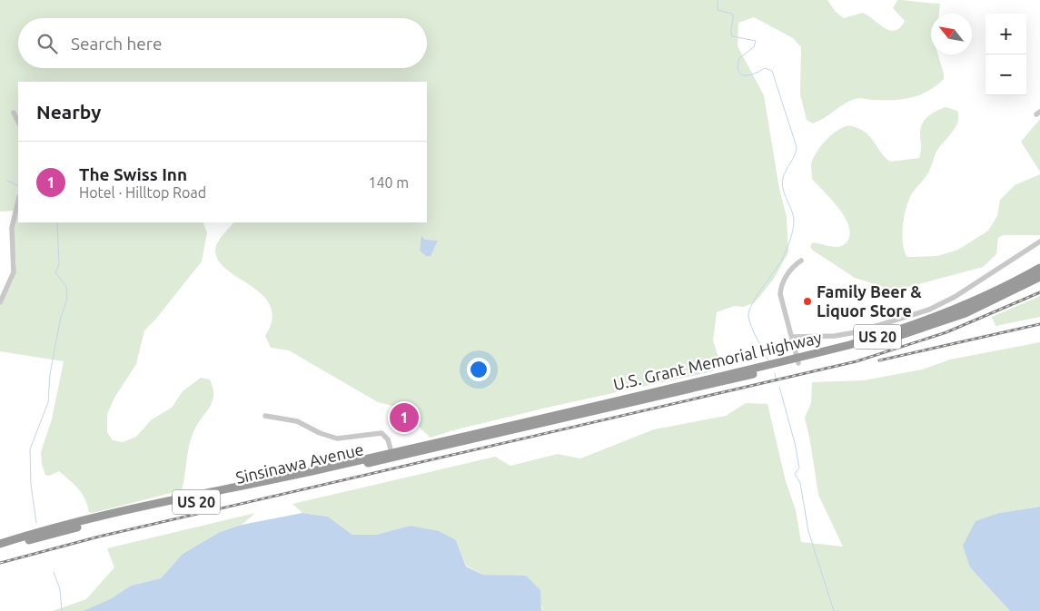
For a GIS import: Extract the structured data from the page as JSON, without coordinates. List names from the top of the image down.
{
  "streets": {
    "highway": ["US 20", "U.S. Grant Memorial Highway", "Sinsinawa Avenue"]
  },
  "crossings": [
    ["U.S. Grant Memorial Highway", "Sinsinawa Avenue"]
  ],
  "places": ["Family Beer & Liquor Store"],
  "north": "top left",
  "page": {
    "map_buttons": ["+", "−"],
    "search": "Search here",
    "heading": "Nearby",
    "list": [
      {
        "mark": "1",
        "name": "The Swiss Inn",
        "note": "Hotel · Hilltop Road",
        "value": "140 m"
      }
    ],
    "pins": "1"
  }
}
